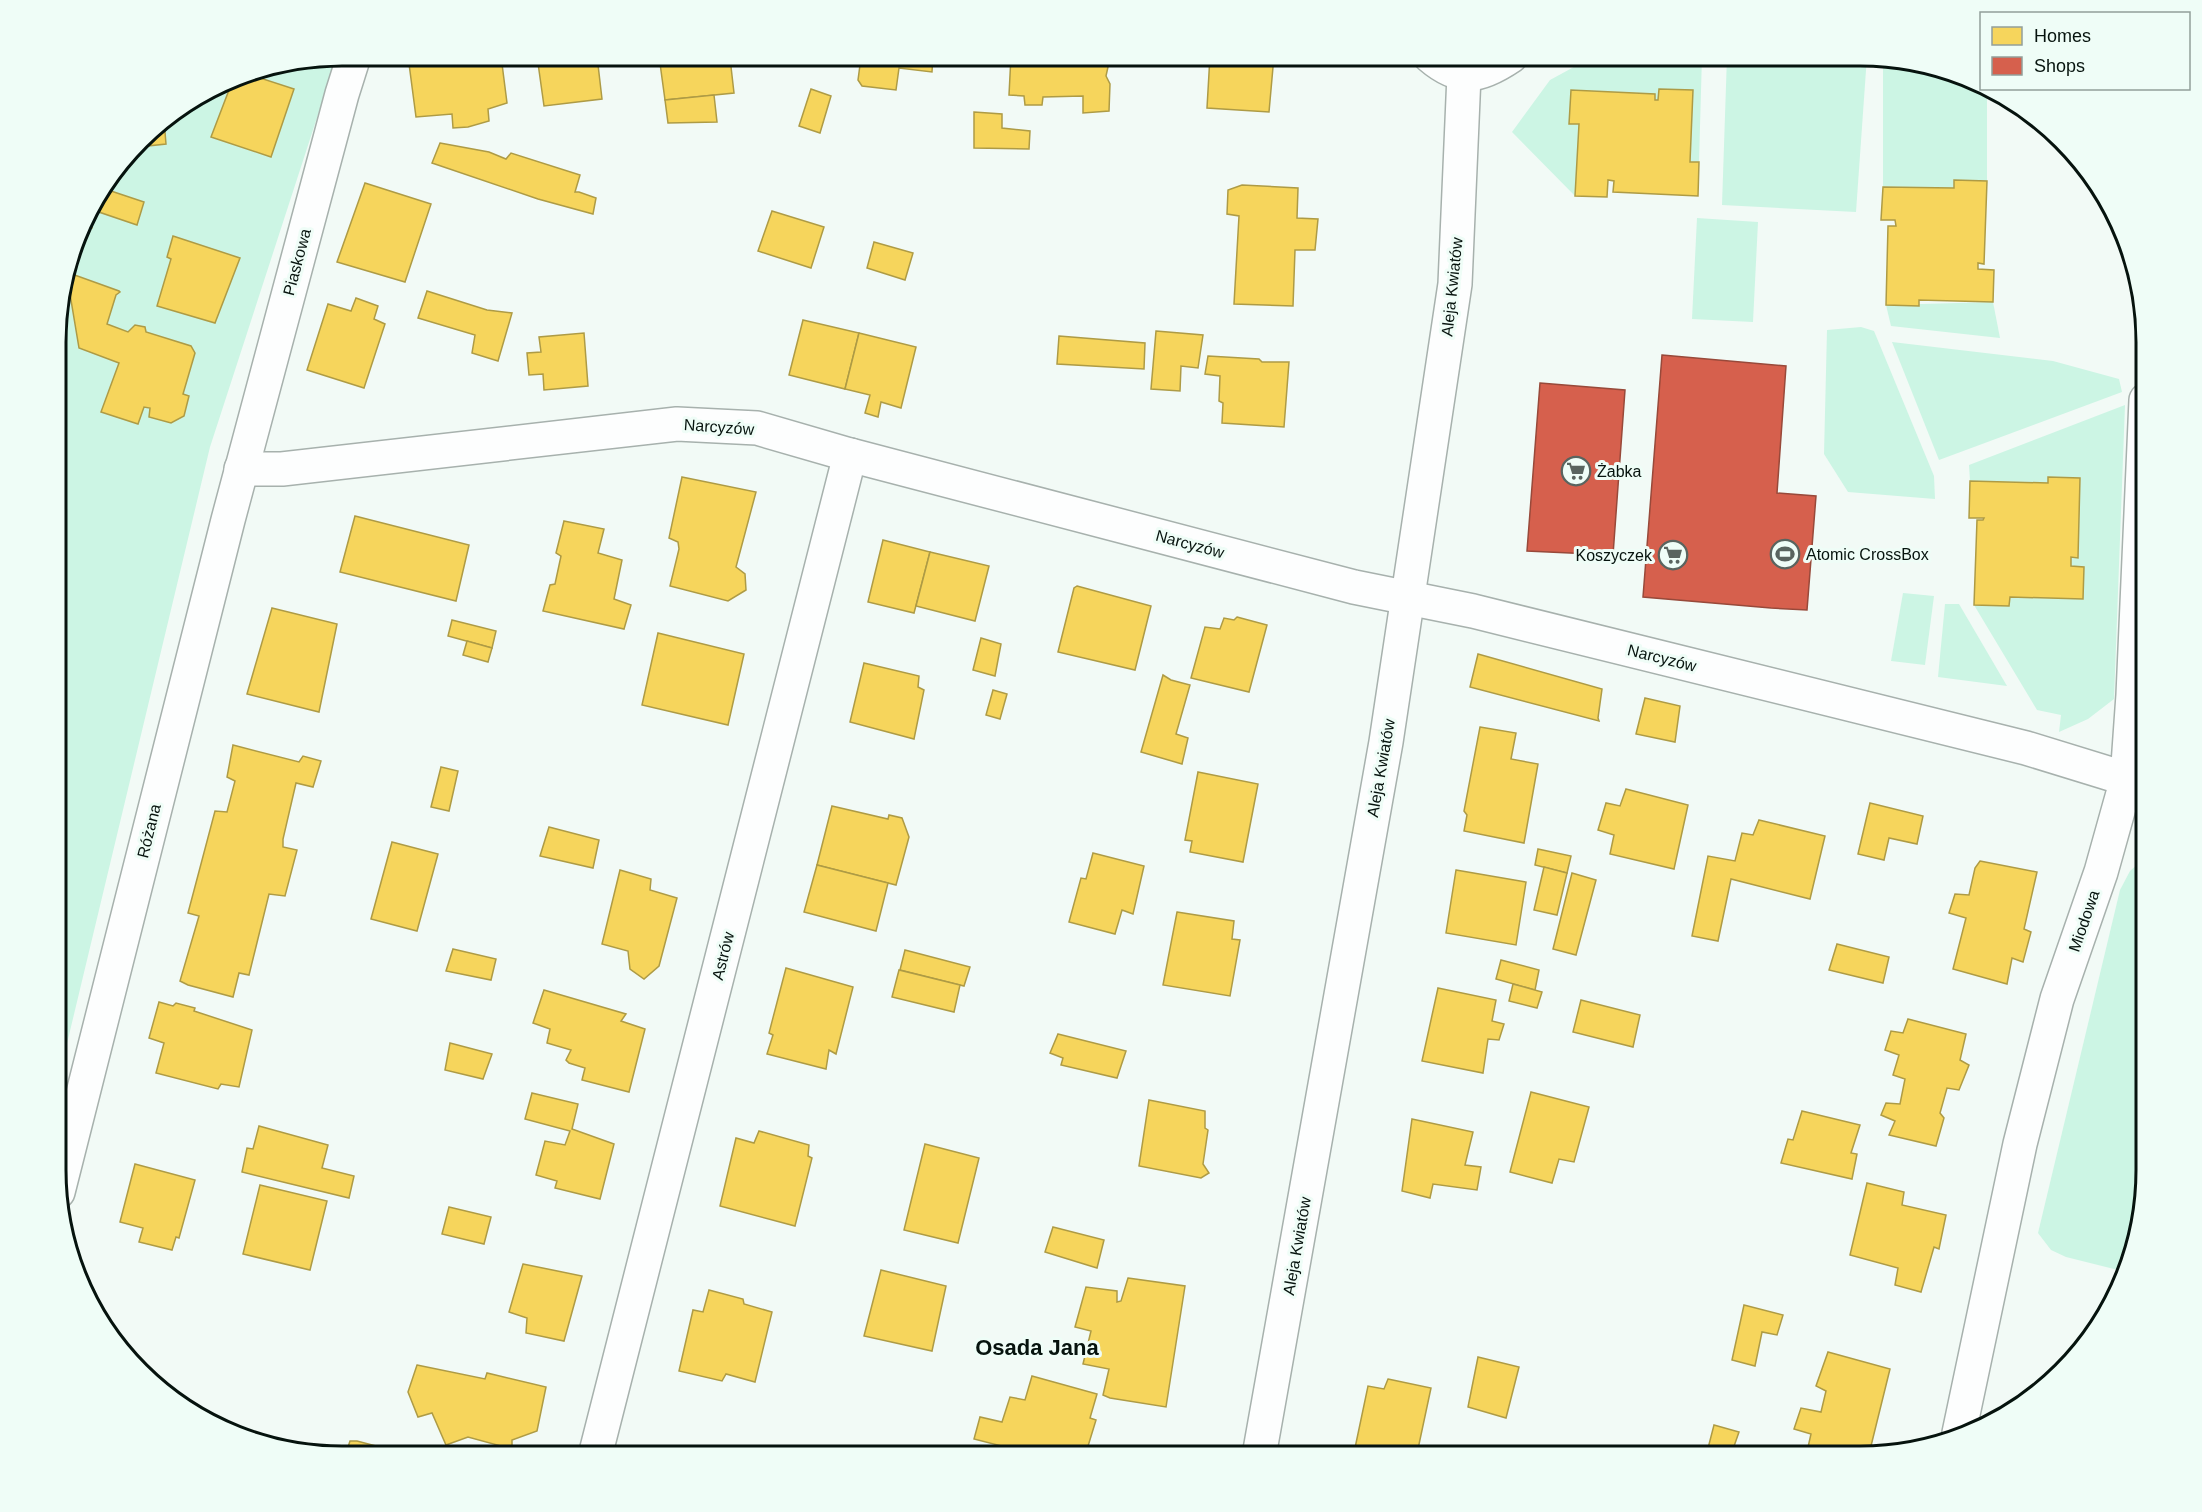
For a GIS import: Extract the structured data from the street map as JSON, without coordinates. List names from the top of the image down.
{
  "streets": {
    "street": [
      "Piaskowa",
      "Aleja Kwiatów",
      "Narcyzów",
      "Różana",
      "Miodowa",
      "Astrów"
    ]
  },
  "crossings": [
    ["Piaskowa", "Narcyzów"],
    ["Piaskowa", "Różana"],
    ["Aleja Kwiatów", "Narcyzów"],
    ["Narcyzów", "Różana"],
    ["Narcyzów", "Miodowa"],
    ["Narcyzów", "Astrów"]
  ],
  "districts": ["Osada Jana"],
  "places": {
    "supermarket": ["Żabka", "Koszyczek"],
    "sports": ["Atomic CrossBox"]
  },
  "legend": ["Homes", "Shops"]
}
